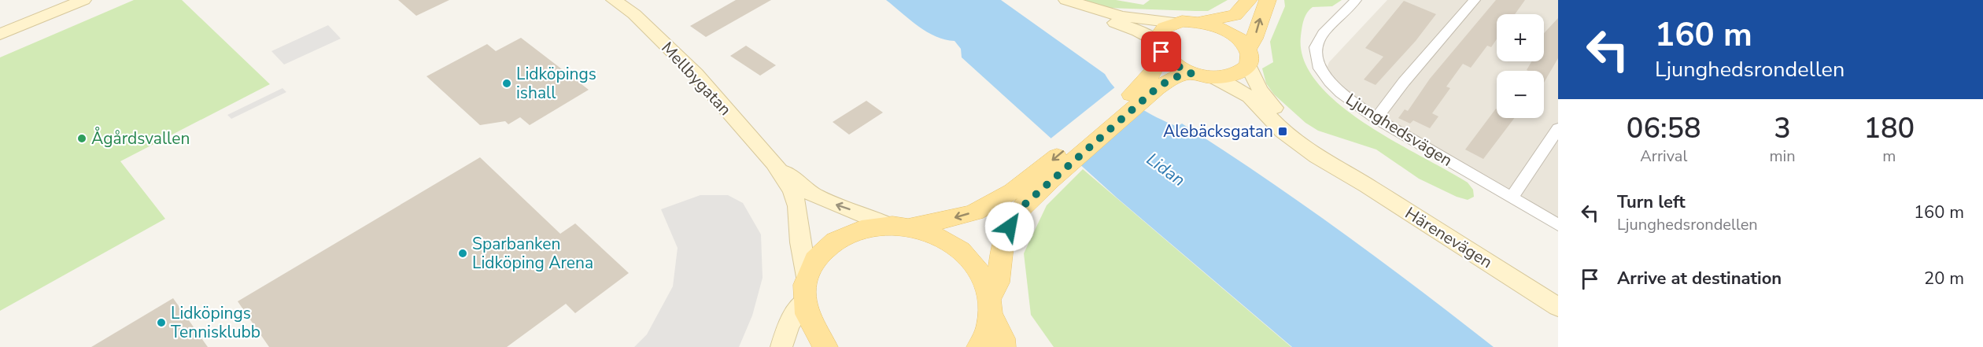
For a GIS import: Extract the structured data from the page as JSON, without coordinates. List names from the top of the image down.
{
  "streets": {
    "street": ["Mellbygatan", "Ljunghedsvägen", "Härenevägen"]
  },
  "water": ["Lidan"],
  "places": {
    "other": [
      "Lidköpings ishall",
      "Ågårdsvallen",
      "Sparbanken Lidköping Arena",
      "Lidköpings Tennisklubb"
    ],
    "transit": ["Alebäcksgatan"]
  },
  "page": {
    "turn": ["160 m", "Ljunghedsrondellen"],
    "map_buttons": ["+", "−"],
    "eta": [
      "06:58",
      "Arrival",
      "3",
      "min",
      "180",
      "m"
    ],
    "list": [
      {
        "name": "Turn left",
        "note": "Ljunghedsrondellen",
        "value": "160 m"
      },
      {
        "name": "Arrive at destination",
        "value": "20 m"
      }
    ]
  }
}
